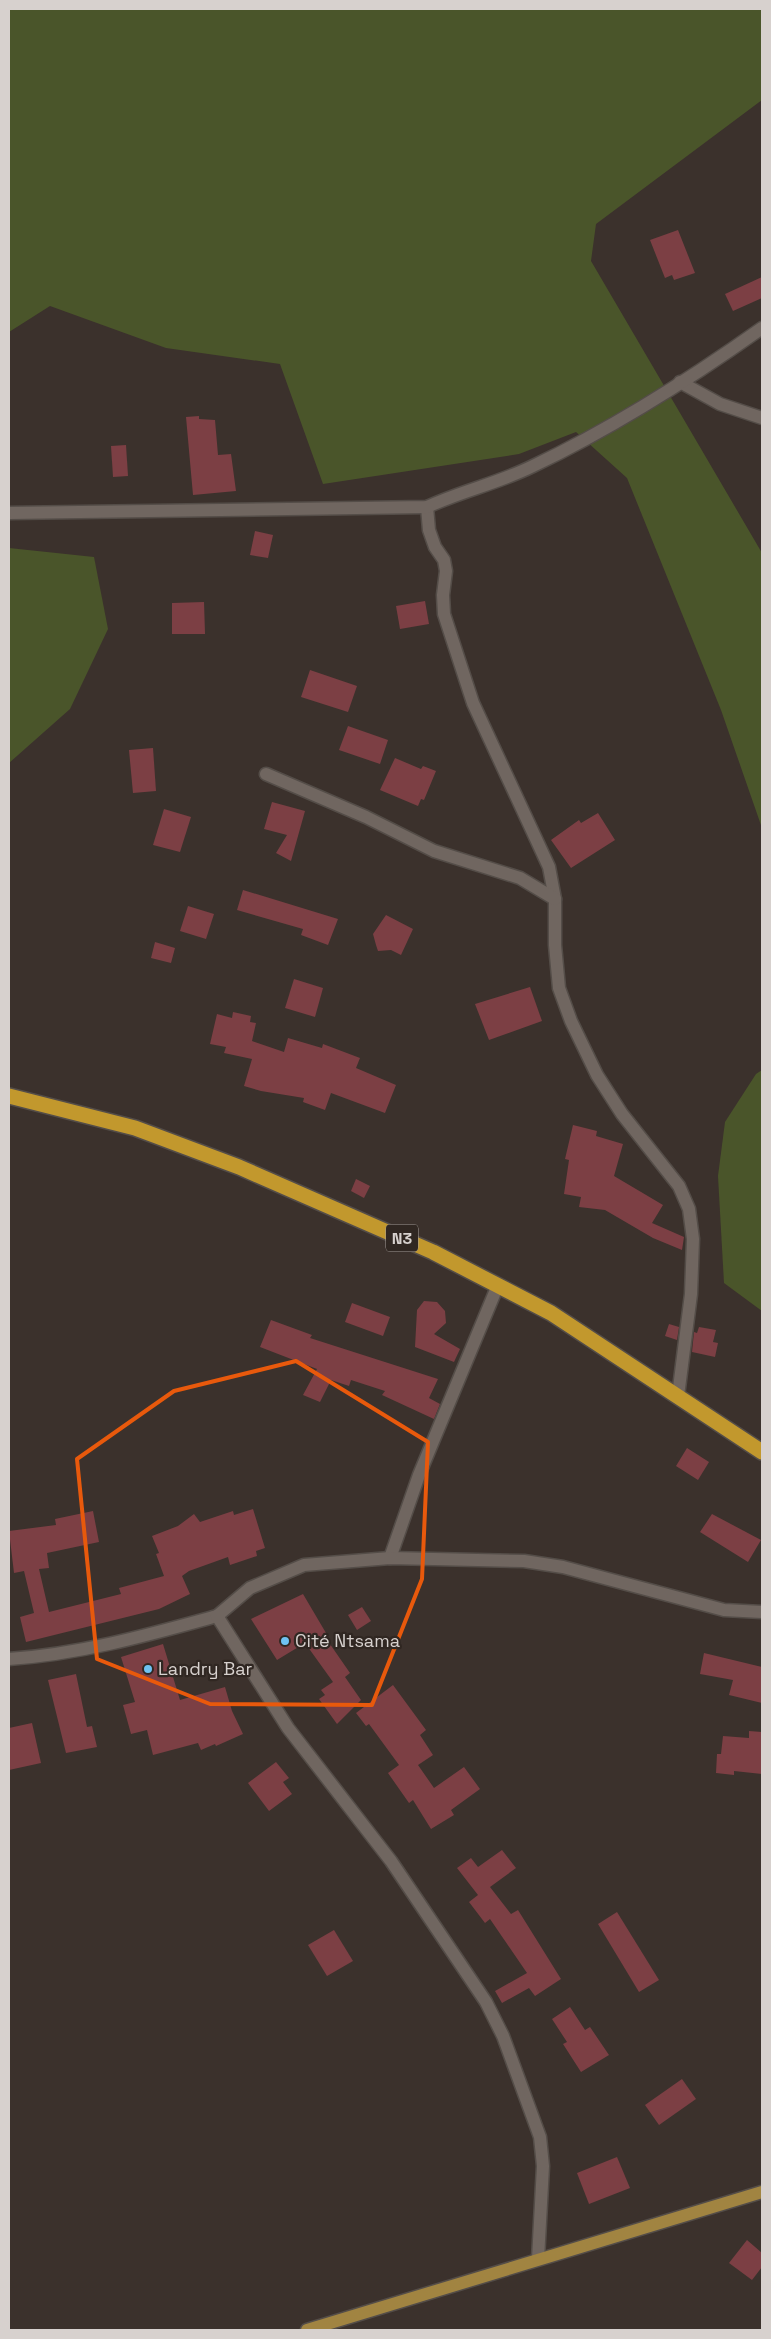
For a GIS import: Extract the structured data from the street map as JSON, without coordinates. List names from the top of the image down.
{
  "streets": {
    "highway": ["N3"]
  },
  "places": ["Cité Ntsama", "Landry Bar"]
}
